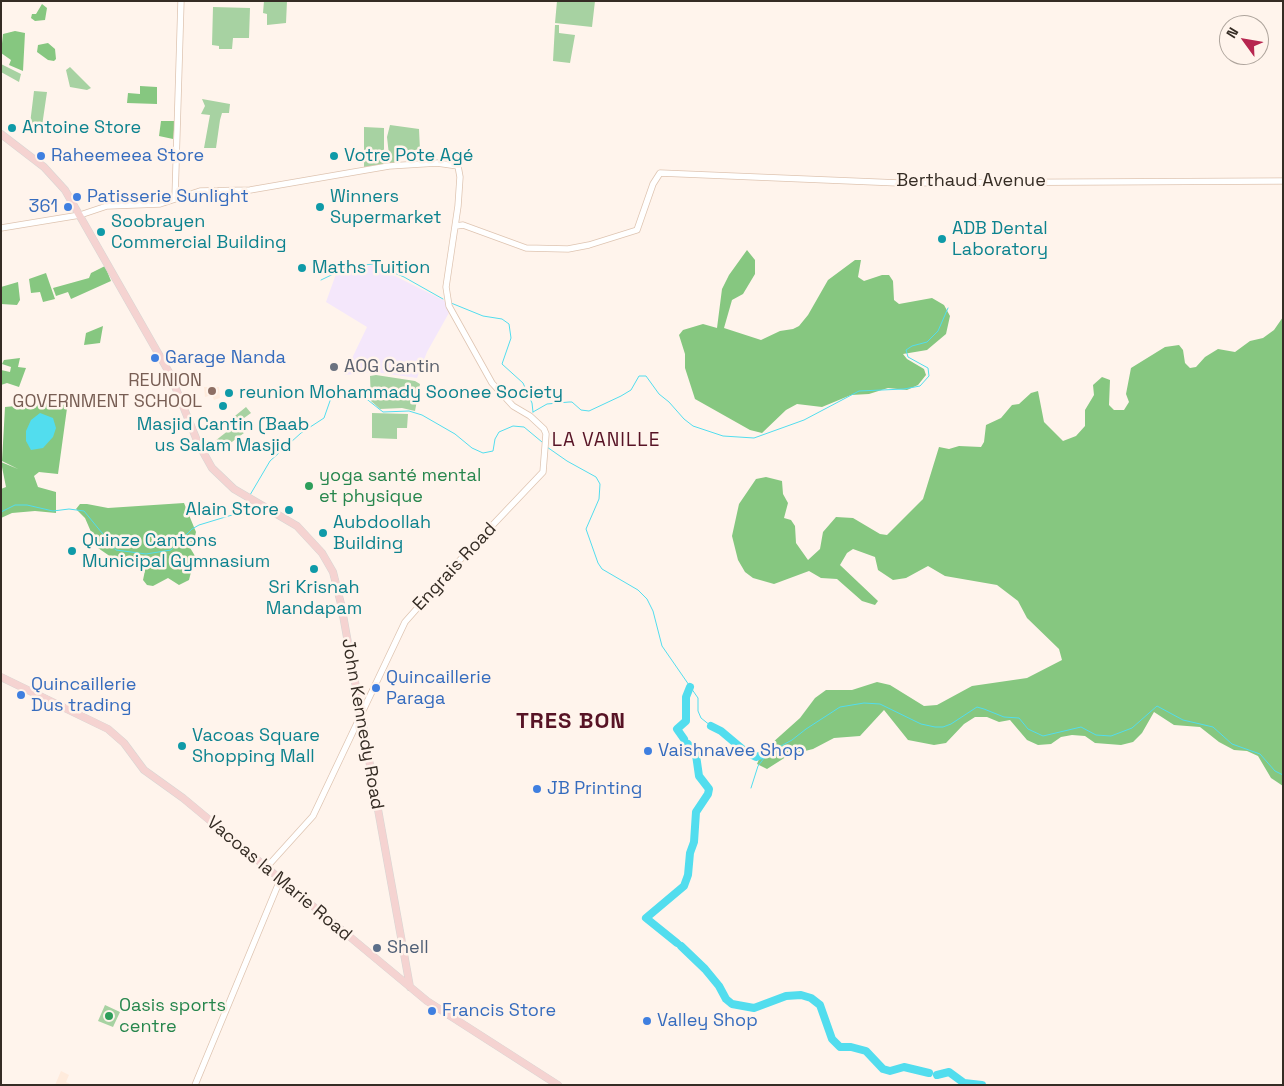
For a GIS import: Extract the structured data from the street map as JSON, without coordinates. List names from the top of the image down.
{
  "streets": {
    "main road": ["John Kennedy Road", "Vacoas la Marie Road"],
    "street": ["Berthaud Avenue", "Engrais Road"]
  },
  "crossings": [
    ["Engrais Road", "John Kennedy Road"],
    ["Engrais Road", "Vacoas la Marie Road"],
    ["John Kennedy Road", "Vacoas la Marie Road"]
  ],
  "districts": ["LA VANILLE", "TRES BON"],
  "places": [
    "Antoine Store",
    "Raheemeea Store",
    "Votre Pote Agé",
    "Patisserie Sunlight",
    "361",
    "Winners Supermarket",
    "Soobrayen Commercial Building",
    "ADB Dental Laboratory",
    "Maths Tuition",
    "Garage Nanda",
    "AOG Cantin",
    "REUNION GOVERNMENT SCHOOL",
    "reunion Mohammady Soonee Society",
    "Masjid Cantin (Baab us Salam Masjid",
    "yoga santé mental et physique",
    "Alain Store",
    "Aubdoollah Building",
    "Quinze Cantons Municipal Gymnasium",
    "Sri Krisnah Mandapam",
    "Quincaillerie Paraga",
    "Quincaillerie Dus trading",
    "Vacoas Square Shopping Mall",
    "Vaishnavee Shop",
    "JB Printing",
    "Shell",
    "Francis Store",
    "Oasis sports centre",
    "Valley Shop"
  ],
  "north": "top left"
}
